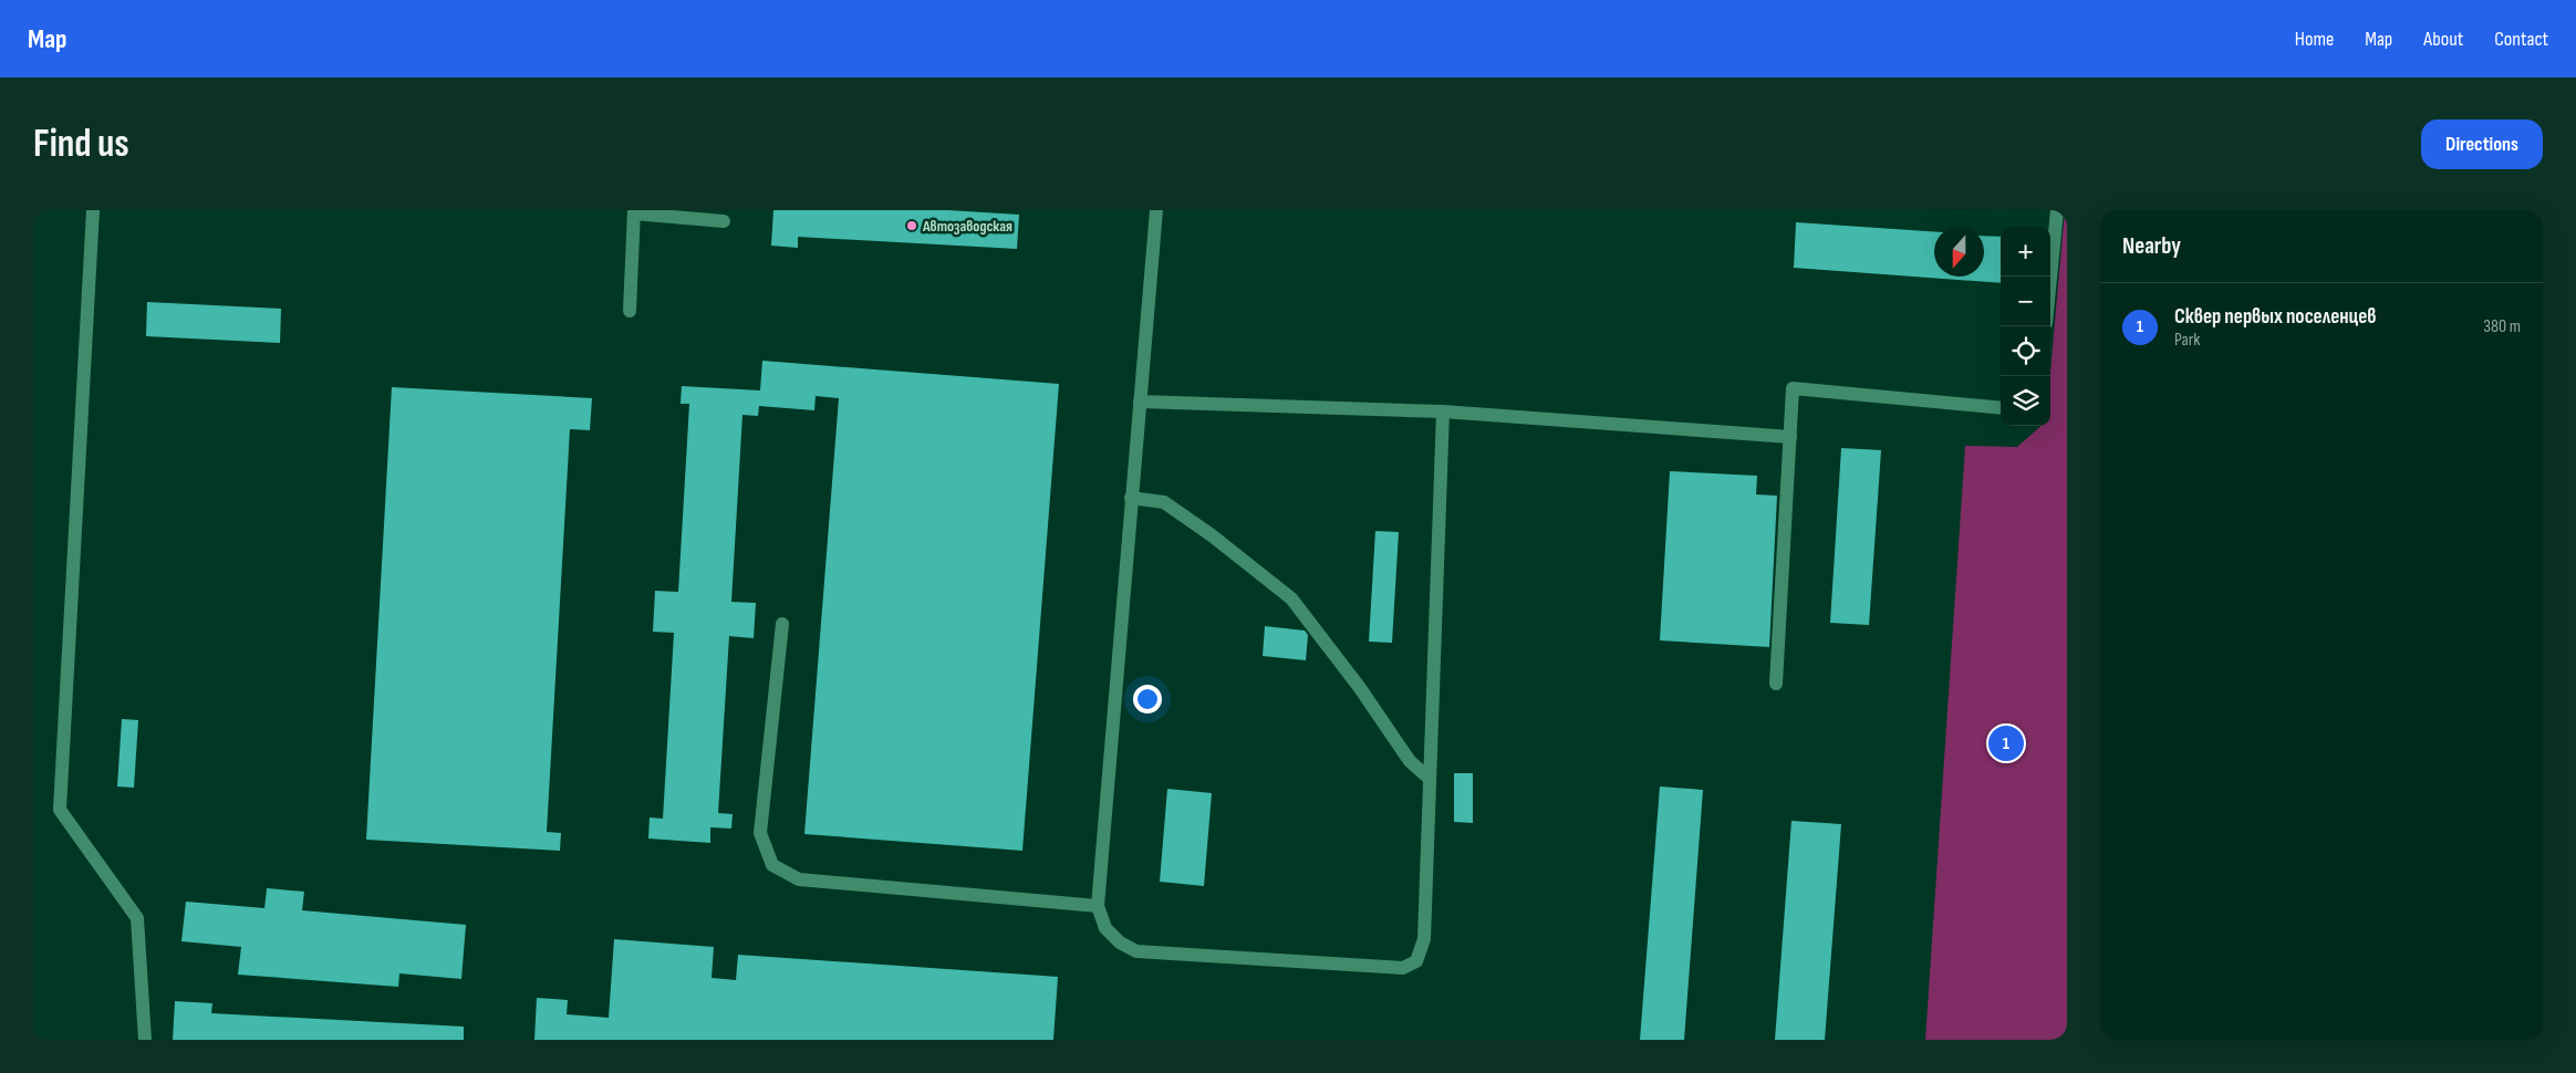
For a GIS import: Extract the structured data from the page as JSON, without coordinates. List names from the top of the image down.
{
  "places": ["Автозаводская"],
  "north": "bottom",
  "page": {
    "header": "Map",
    "nav": [
      "Home",
      "Map",
      "About",
      "Contact"
    ],
    "buttons": "Directions",
    "title": "Find us",
    "heading": "Nearby",
    "map_buttons": ["+", "−"],
    "list": [
      {
        "mark": "1",
        "name": "Сквер первых поселенцев",
        "note": "Park",
        "value": "380 m"
      }
    ],
    "pins": "1"
  }
}
